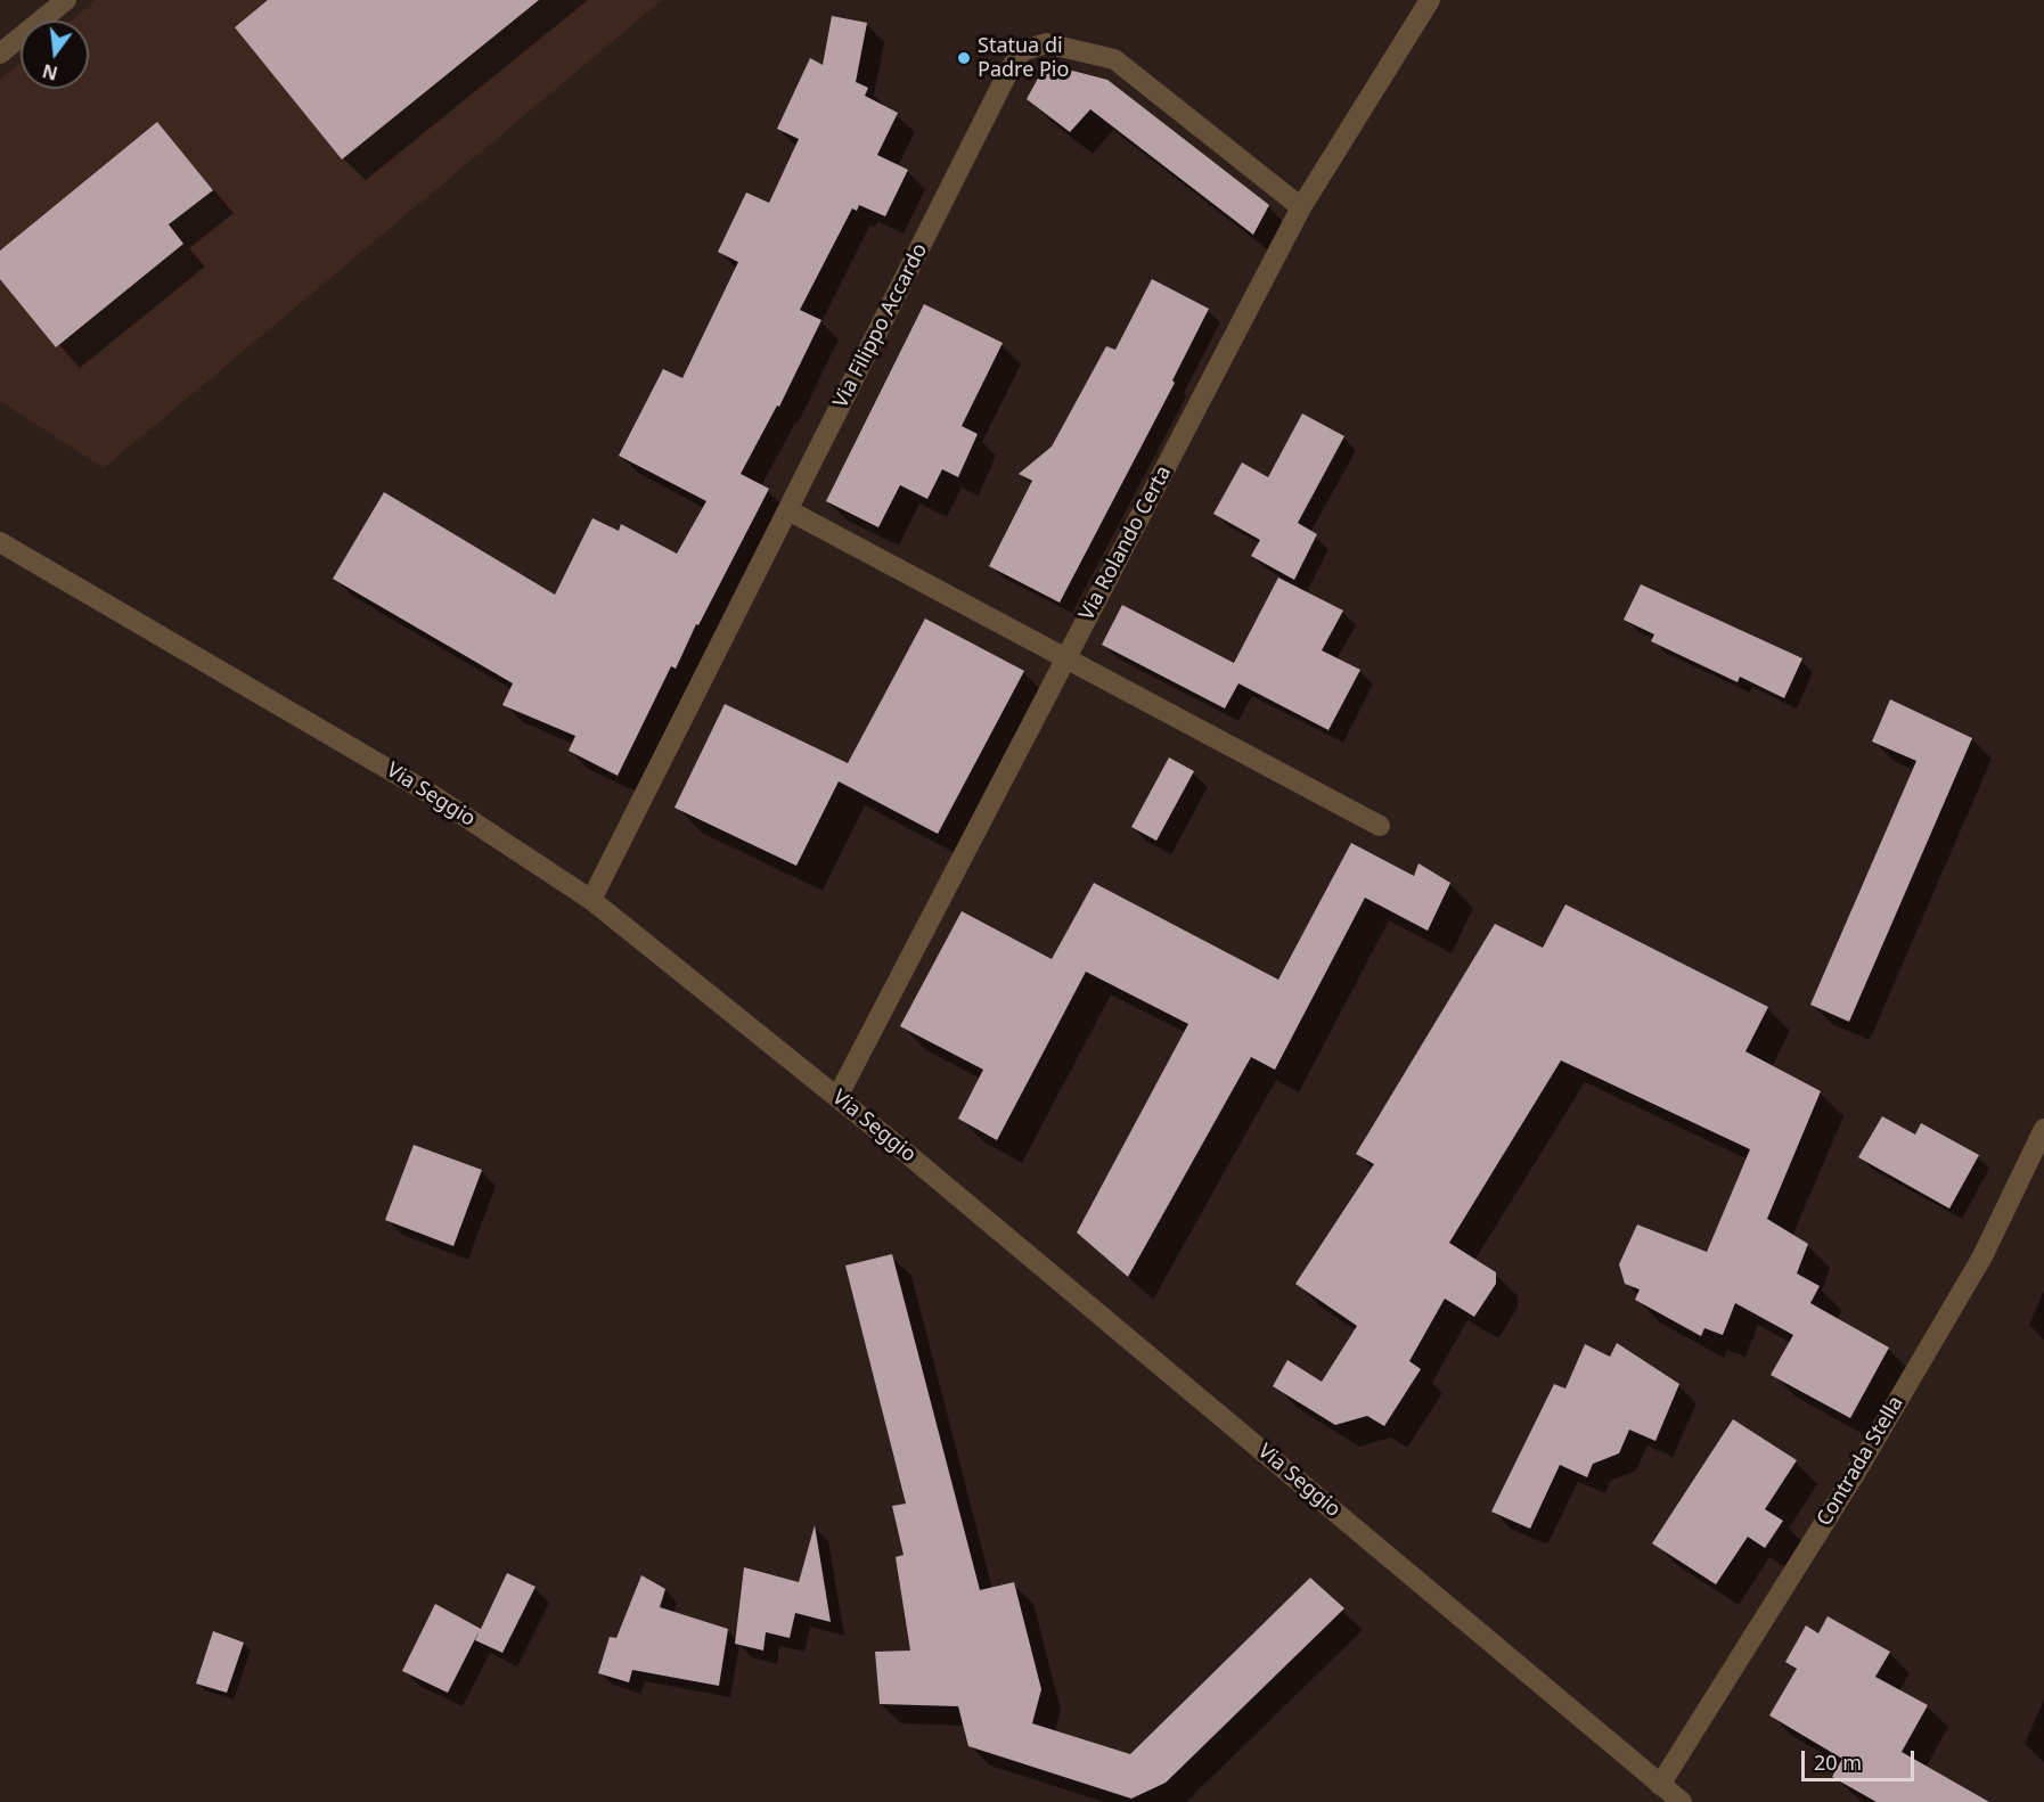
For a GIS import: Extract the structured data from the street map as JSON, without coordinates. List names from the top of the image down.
{
  "streets": {
    "street": [
      "Via Filippo Accardo",
      "Via Rolando Certa",
      "Via Seggio",
      "Contrada Stella"
    ]
  },
  "crossings": [
    ["Via Filippo Accardo", "Via Rolando Certa"],
    ["Via Filippo Accardo", "Via Seggio"],
    ["Via Rolando Certa", "Via Seggio"],
    ["Via Seggio", "Contrada Stella"]
  ],
  "places": ["Statua di Padre Pio"],
  "scale_bar": "20 m",
  "north": "bottom"
}
